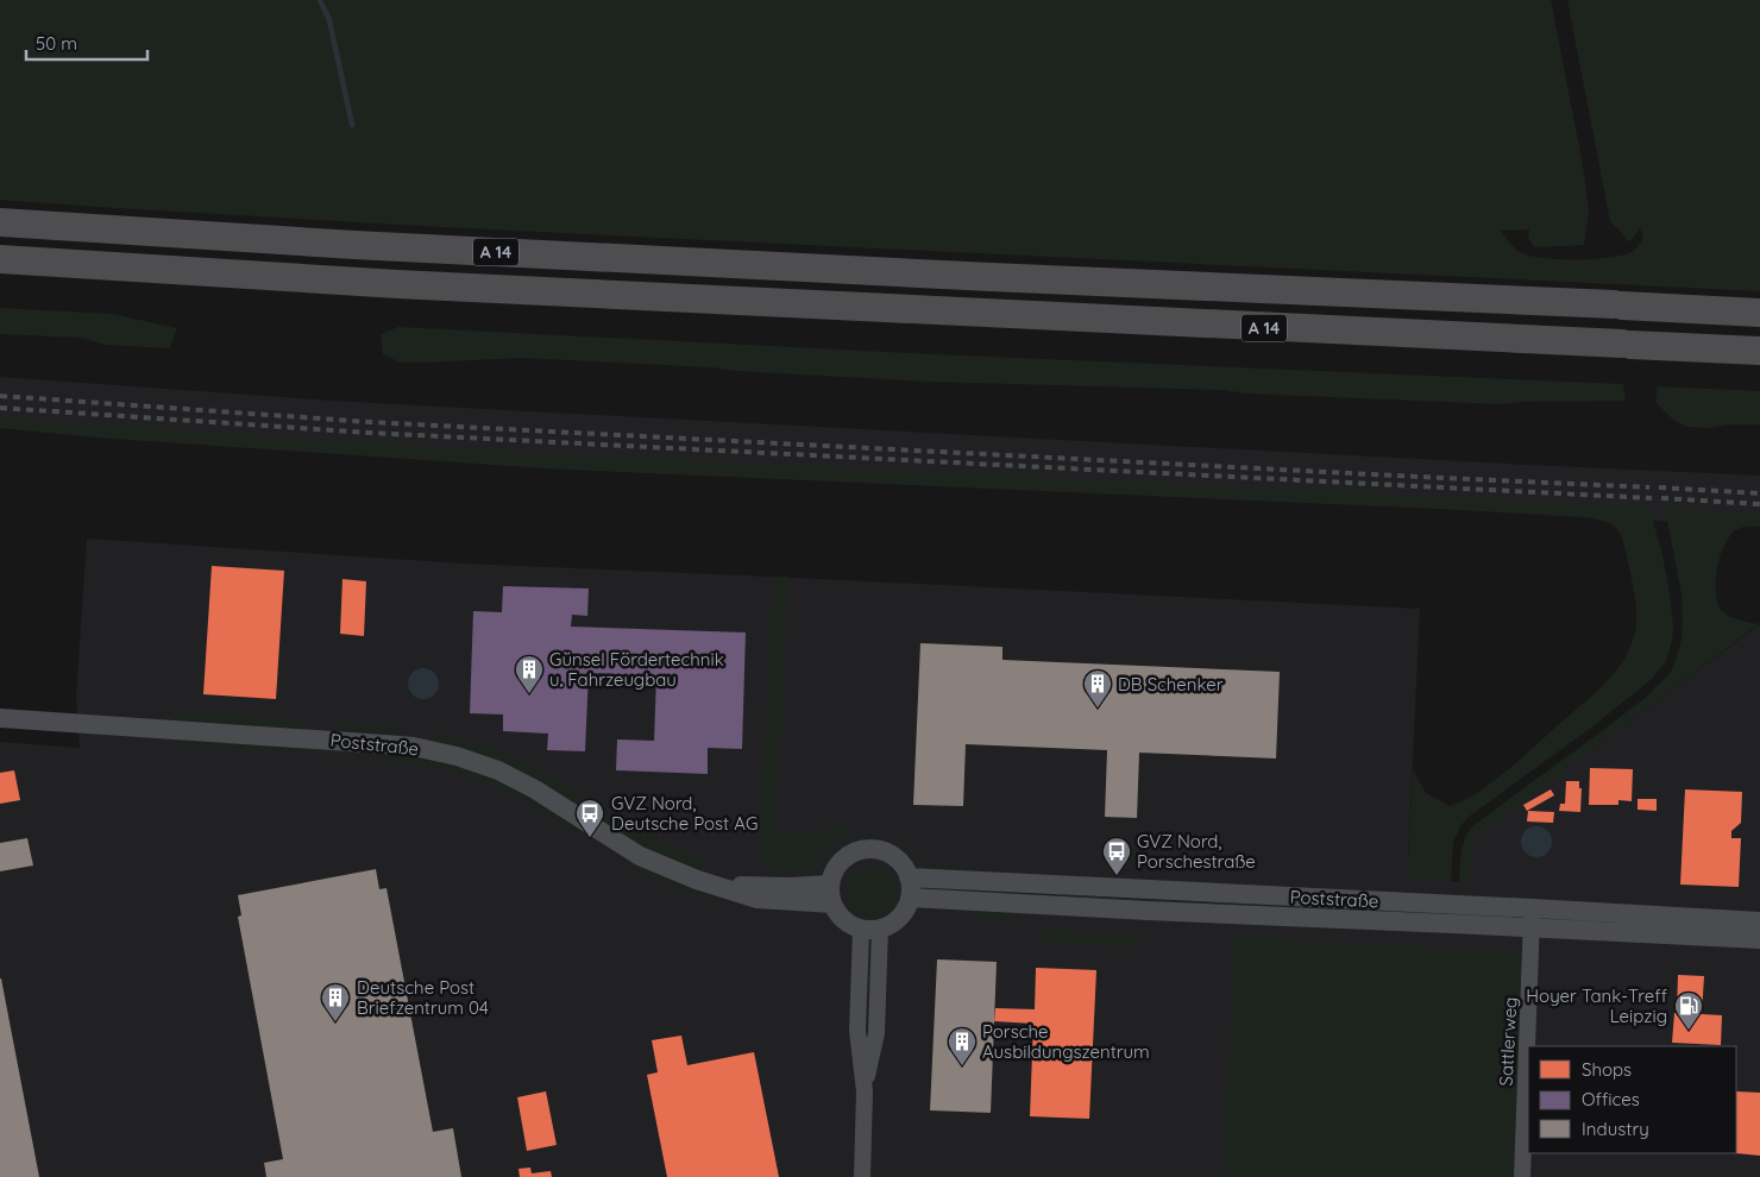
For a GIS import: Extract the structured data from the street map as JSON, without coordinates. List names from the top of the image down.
{
  "streets": {
    "highway": ["A 14"],
    "street": ["Poststraße", "Sattlerweg"]
  },
  "crossings": [
    ["Poststraße", "Sattlerweg"]
  ],
  "places": {
    "building": [
      "Günsel Fördertechnik u. Fahrzeugbau",
      "DB Schenker",
      "Deutsche Post Briefzentrum 04",
      "Porsche Ausbildungszentrum"
    ],
    "bus stop": ["GVZ Nord, Deutsche Post AG", "GVZ Nord, Porschestraße"],
    "fuel station": ["Hoyer Tank-Treff Leipzig"]
  },
  "legend": ["Shops", "Offices", "Industry"],
  "scale_bar": "50 m"
}
